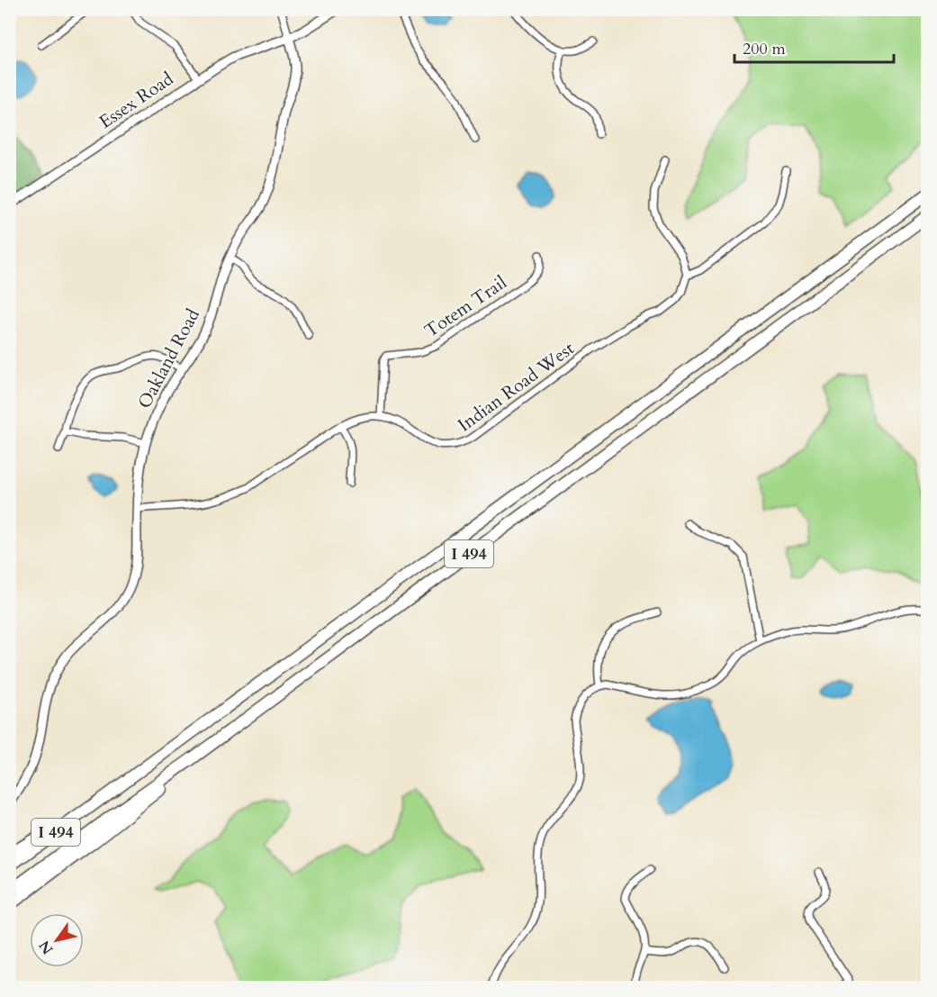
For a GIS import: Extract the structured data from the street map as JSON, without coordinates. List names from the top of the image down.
{
  "streets": {
    "highway": ["I 494"],
    "street": [
      "Essex Road",
      "Totem Trail",
      "Oakland Road",
      "Indian Road West"
    ]
  },
  "crossings": [
    ["Essex Road", "Oakland Road"],
    ["Totem Trail", "Indian Road West"]
  ],
  "scale_bar": "200 m",
  "north": "bottom left"
}
